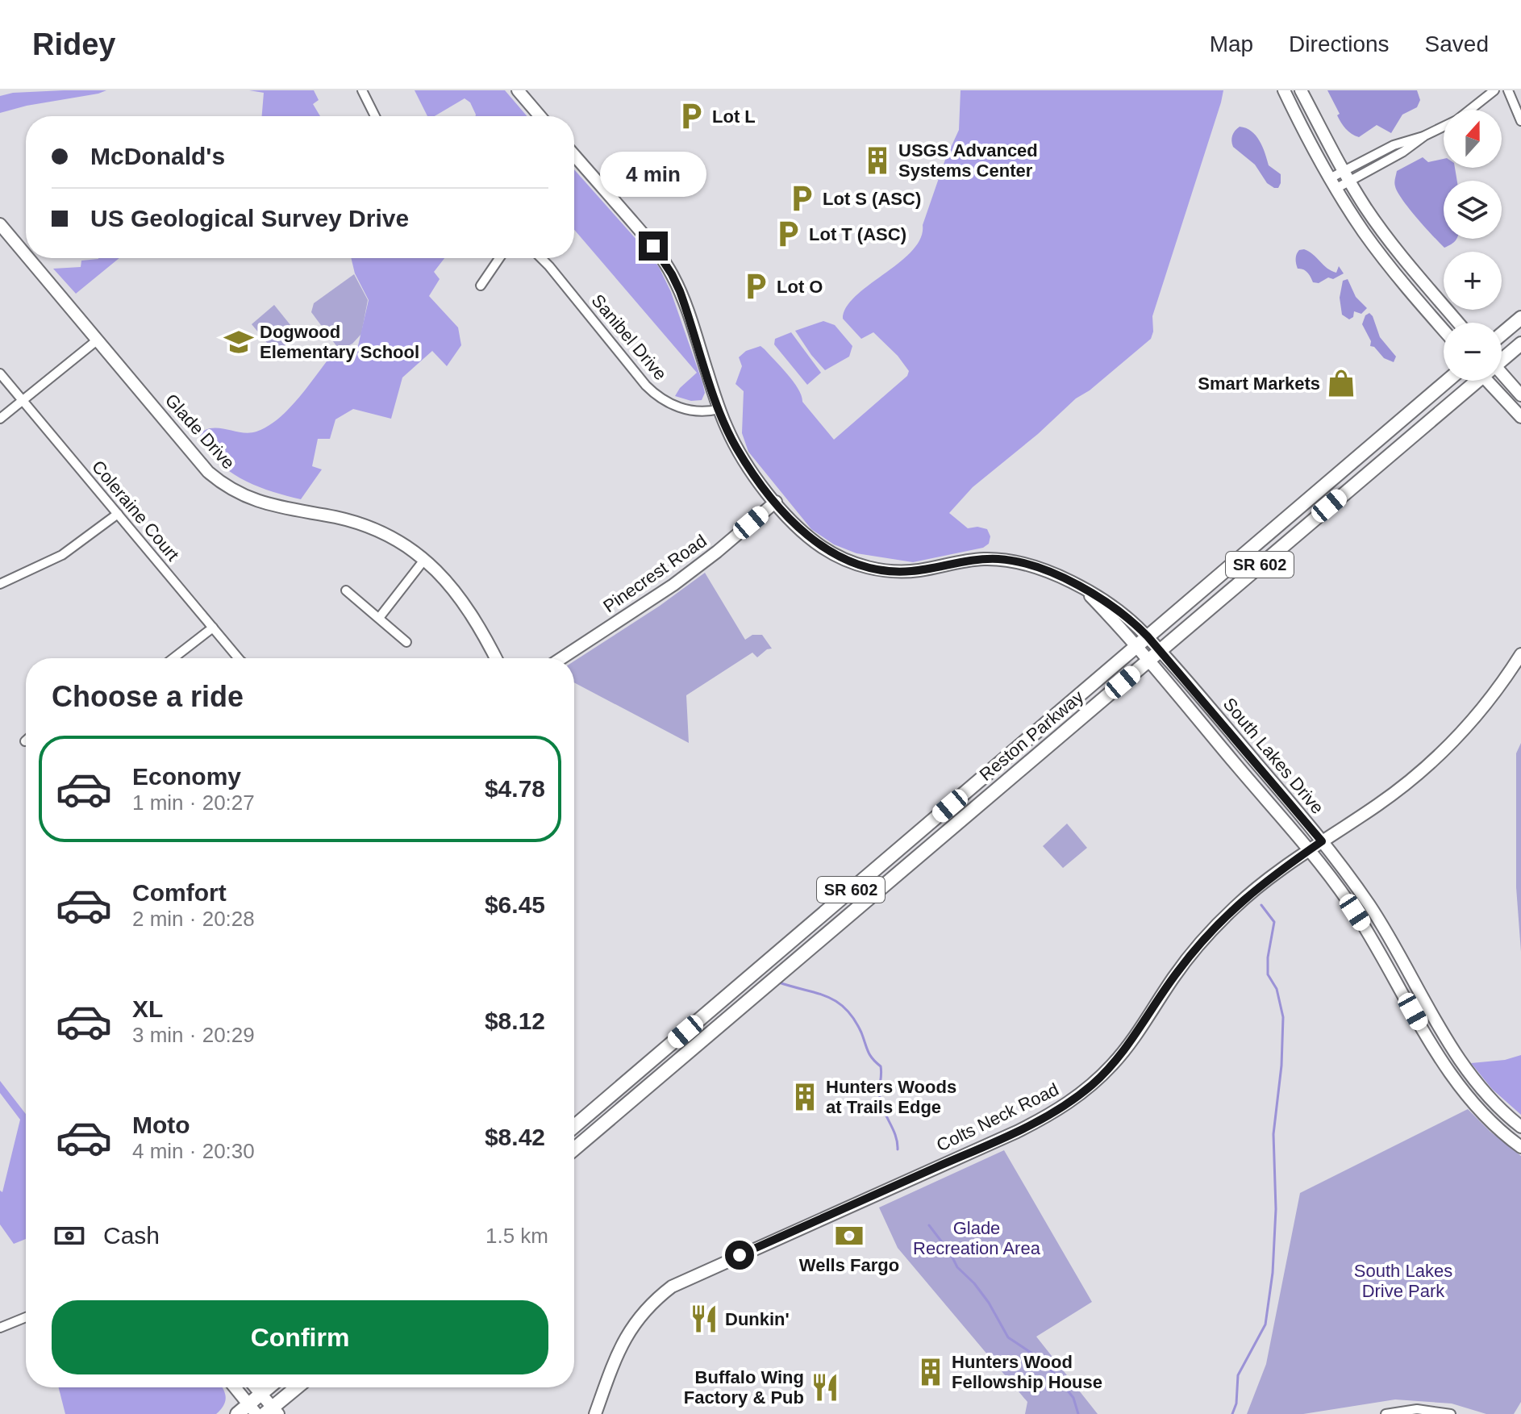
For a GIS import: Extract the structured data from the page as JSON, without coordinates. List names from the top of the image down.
{
  "streets": {
    "main road": ["SR 602", "Reston Parkway"],
    "street": [
      "Sanibel Drive",
      "Glade Drive",
      "Coleraine Court",
      "Pinecrest Road",
      "South Lakes Drive",
      "Colts Neck Road"
    ]
  },
  "crossings": [
    ["Sanibel Drive", "South Lakes Drive"],
    ["Pinecrest Road", "South Lakes Drive"],
    ["Reston Parkway", "South Lakes Drive"],
    ["South Lakes Drive", "Colts Neck Road"]
  ],
  "parks": ["Glade Recreation Area", "South Lakes Drive Park"],
  "places": {
    "parking": [
      "Lot L",
      "Lot S (ASC)",
      "Lot T (ASC)",
      "Lot O"
    ],
    "building": ["USGS Advanced Systems Center", "Hunters Woods at Trails Edge", "Hunters Wood Fellowship House"],
    "school or university": ["Dogwood Elementary School"],
    "shop": ["Smart Markets"],
    "bank": ["Wells Fargo"],
    "restaurant": ["Dunkin'", "Buffalo Wing Factory & Pub"]
  },
  "north": "top",
  "page": {
    "header": "Ridey",
    "nav": ["Map", "Directions", "Saved"],
    "map_buttons": ["+", "−"],
    "banner": ["McDonald's", "US Geological Survey Drive"],
    "bubble": "4 min",
    "heading": "Choose a ride",
    "list": [
      {
        "name": "Economy",
        "note": "1 min · 20:27",
        "value": "$4.78"
      },
      {
        "name": "Comfort",
        "note": "2 min · 20:28",
        "value": "$6.45"
      },
      {
        "name": "XL",
        "note": "3 min · 20:29",
        "value": "$8.12"
      },
      {
        "name": "Moto",
        "note": "4 min · 20:30",
        "value": "$8.42"
      }
    ],
    "pay": ["Cash", "1.5 km"],
    "buttons": "Confirm"
  }
}
